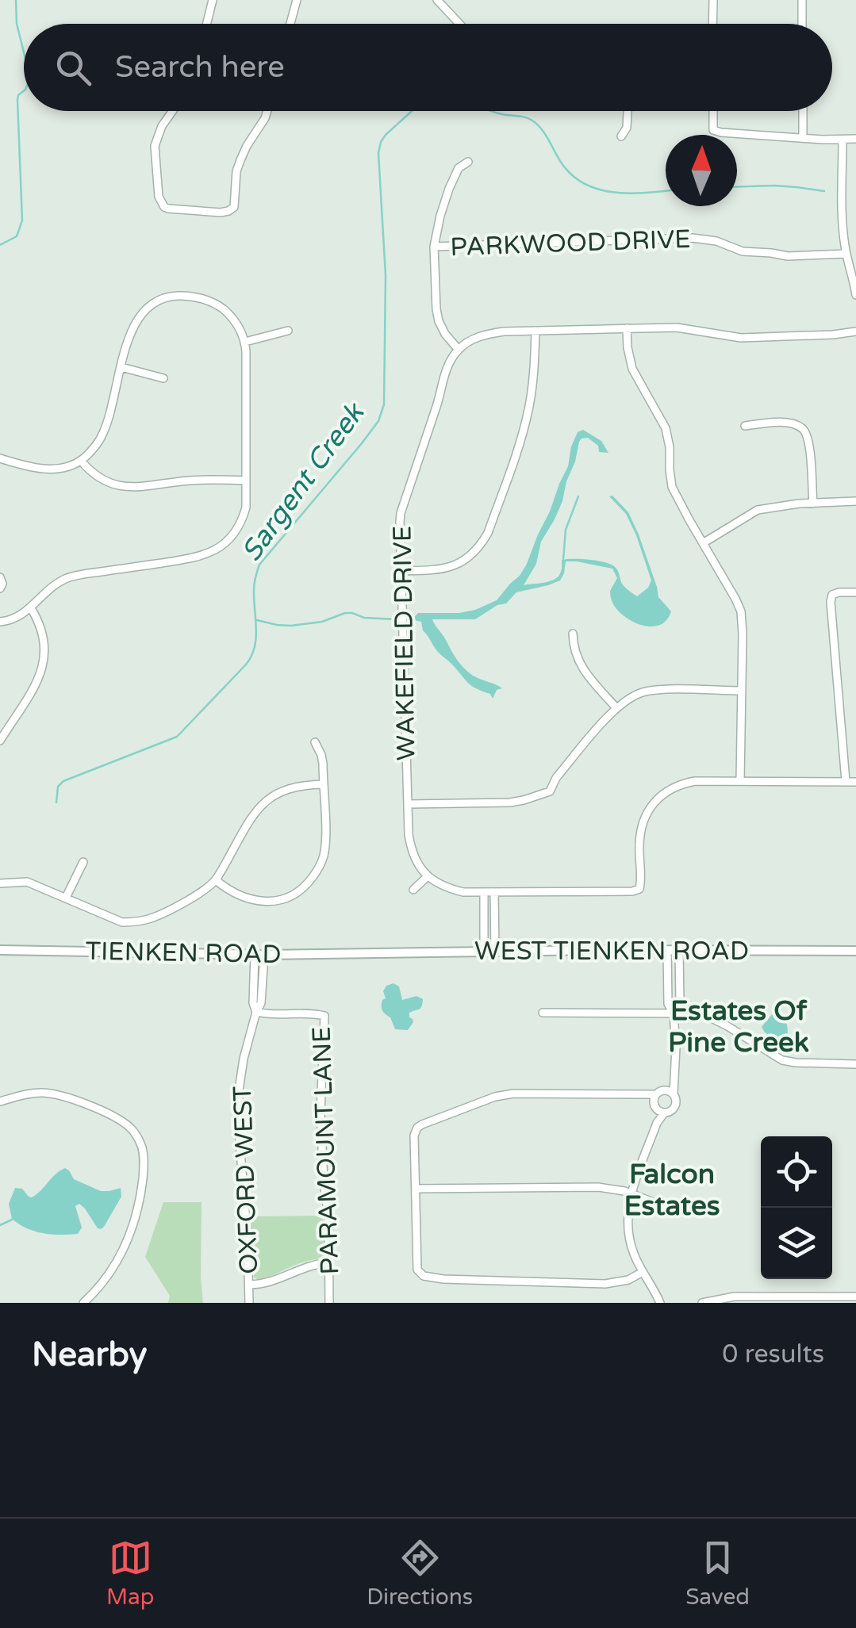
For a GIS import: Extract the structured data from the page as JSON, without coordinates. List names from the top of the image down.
{
  "streets": {
    "street": [
      "PARKWOOD DRIVE",
      "WAKEFIELD DRIVE",
      "WEST TIENKEN ROAD",
      "TIENKEN ROAD",
      "PARAMOUNT LANE",
      "OXFORD WEST"
    ]
  },
  "crossings": [
    ["WEST TIENKEN ROAD", "TIENKEN ROAD"],
    ["TIENKEN ROAD", "OXFORD WEST"],
    ["PARAMOUNT LANE", "OXFORD WEST"]
  ],
  "districts": ["Estates Of Pine Creek", "Falcon Estates"],
  "water": ["Sargent Creek"],
  "north": "top",
  "page": {
    "search": "Search here",
    "heading": ["Nearby", "0 results"],
    "nav": ["Map", "Directions", "Saved"]
  }
}
